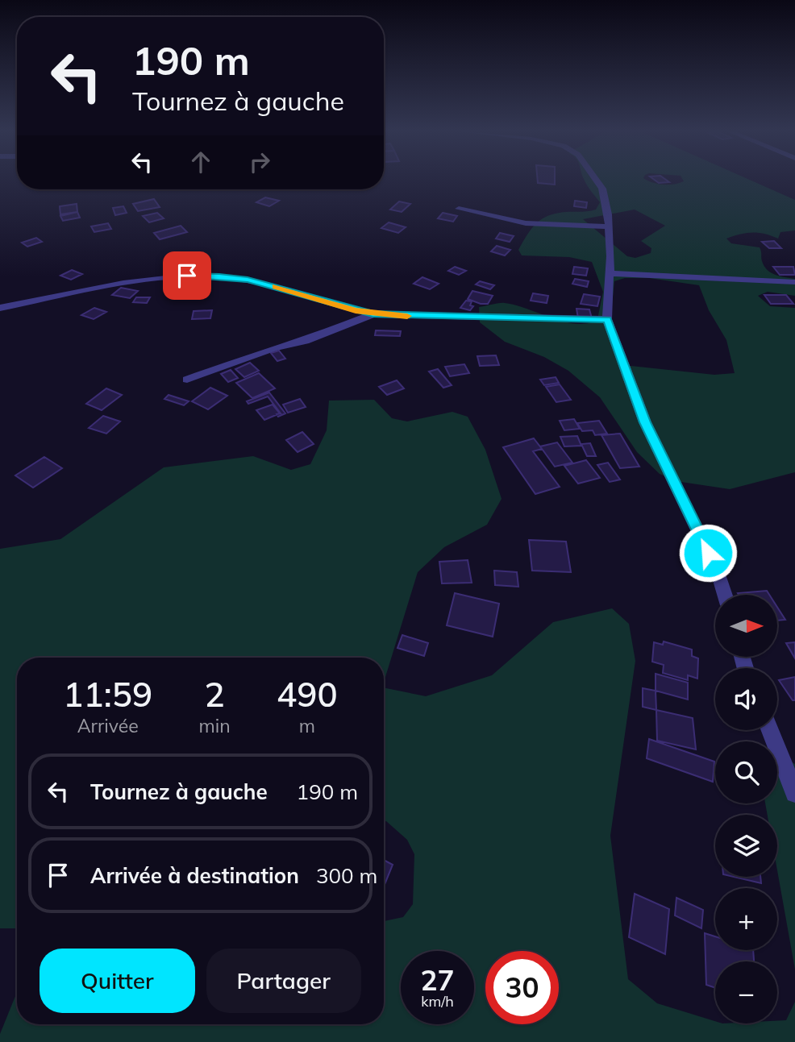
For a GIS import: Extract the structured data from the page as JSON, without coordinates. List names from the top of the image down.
{
  "north": "right",
  "page": {
    "turn": ["190 m", "Tournez à gauche"],
    "map_buttons": ["+", "−"],
    "eta": [
      "11:59",
      "Arrivée",
      "2",
      "min",
      "490",
      "m"
    ],
    "list": [
      {
        "name": "Tournez à gauche",
        "value": "190 m"
      },
      {
        "name": "Arrivée à destination",
        "value": "300 m"
      }
    ],
    "buttons": ["Quitter", "Partager"],
    "speed": "27 km/h",
    "limit": "30"
  }
}
